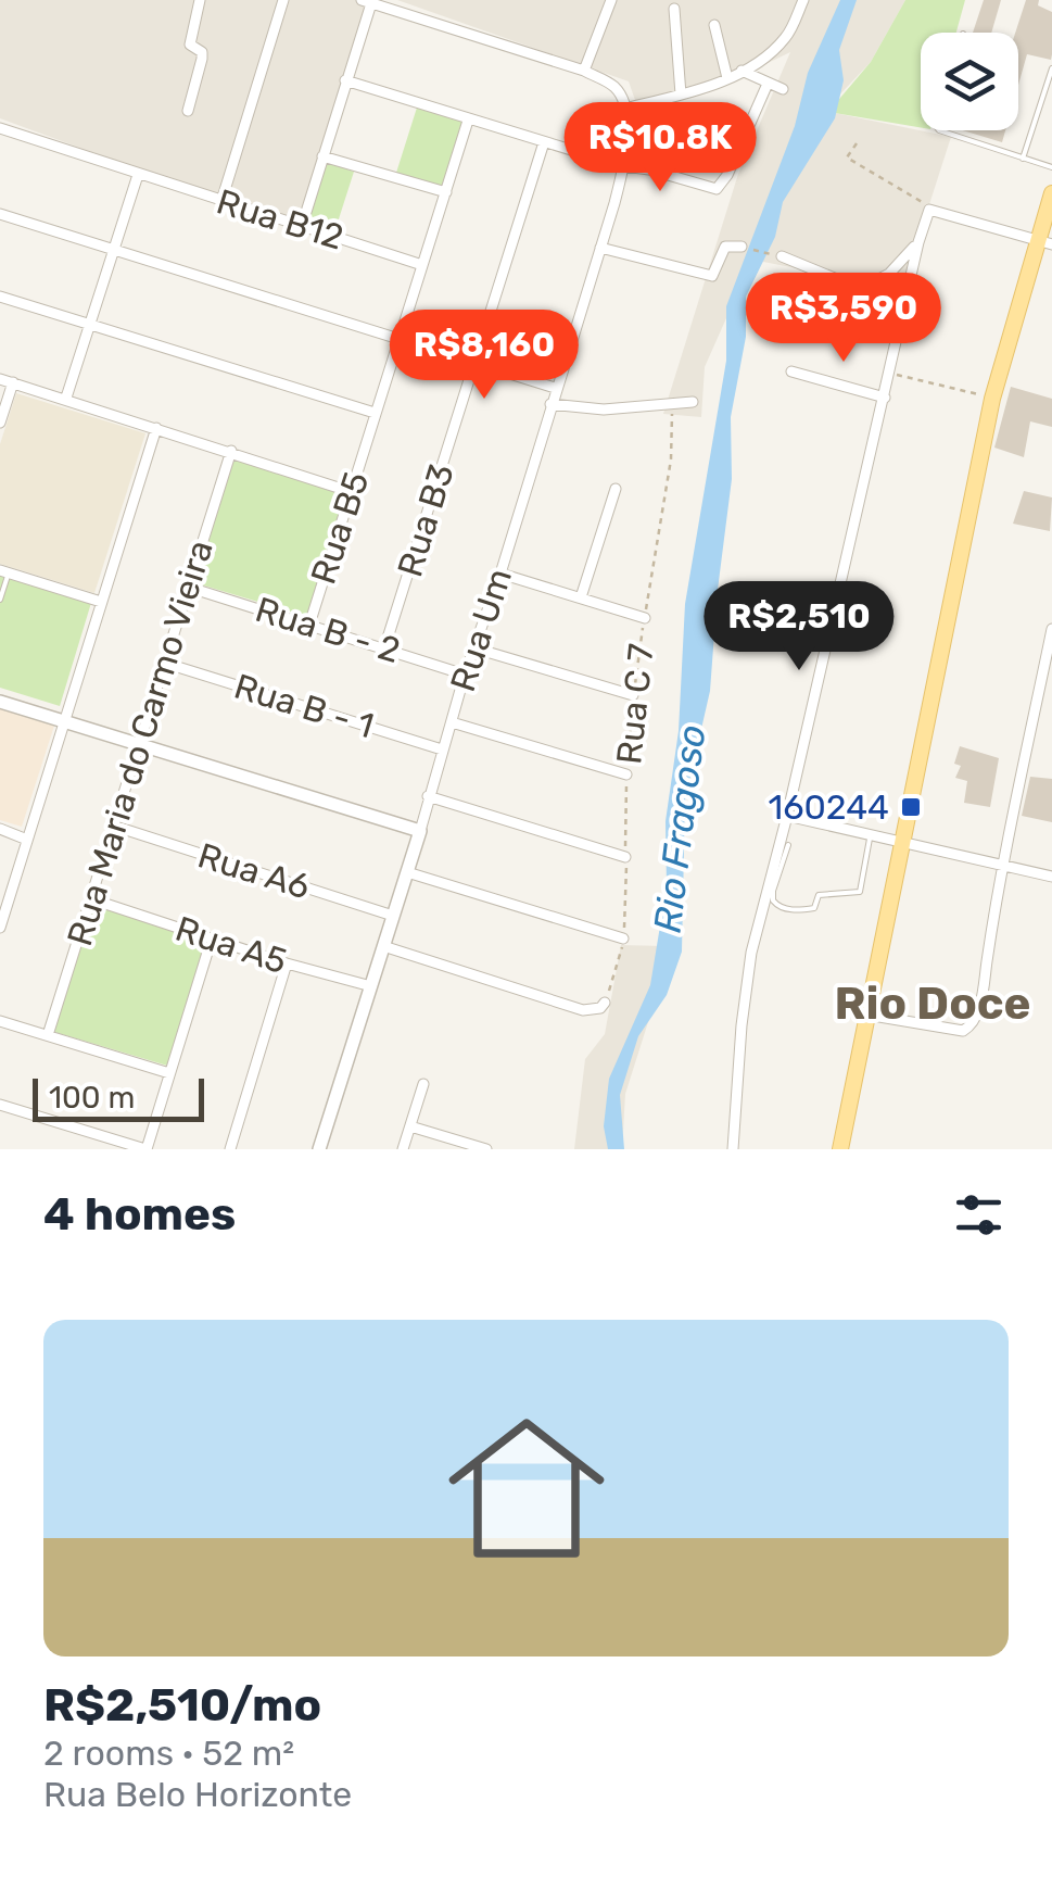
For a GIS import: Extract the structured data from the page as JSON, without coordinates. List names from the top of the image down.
{
  "streets": {
    "street": [
      "Rua B12",
      "Rua B3",
      "Rua B5",
      "Rua B - 2",
      "Rua Um",
      "Rua B - 1",
      "Rua Maria do Carmo Vieira",
      "Rua A6",
      "Rua A5"
    ],
    "path": ["Rua C 7"]
  },
  "crossings": [
    ["Rua B12", "Rua B5"],
    ["Rua B3", "Rua B - 2"],
    ["Rua B5", "Rua B - 2"],
    ["Rua B - 2", "Rua Um"],
    ["Rua B - 2", "Rua Maria do Carmo Vieira"],
    ["Rua Um", "Rua B - 1"],
    ["Rua Um", "Rua A6"],
    ["Rua Um", "Rua A5"],
    ["Rua B - 1", "Rua Maria do Carmo Vieira"],
    ["Rua Maria do Carmo Vieira", "Rua A6"],
    ["Rua Maria do Carmo Vieira", "Rua A5"]
  ],
  "districts": ["Rio Doce"],
  "water": ["Rio Fragoso"],
  "places": {
    "transit": ["160244"]
  },
  "scale_bar": "100 m",
  "page": {
    "price": [
      "R$10.8K",
      "R$3,590",
      "R$8,160",
      "R$2,510"
    ],
    "scale": "100 m",
    "heading": "4 homes",
    "list": [
      {
        "name": "R$2,510/mo",
        "note": "2 rooms · 52 m² · Rua Belo Horizonte"
      }
    ]
  }
}
